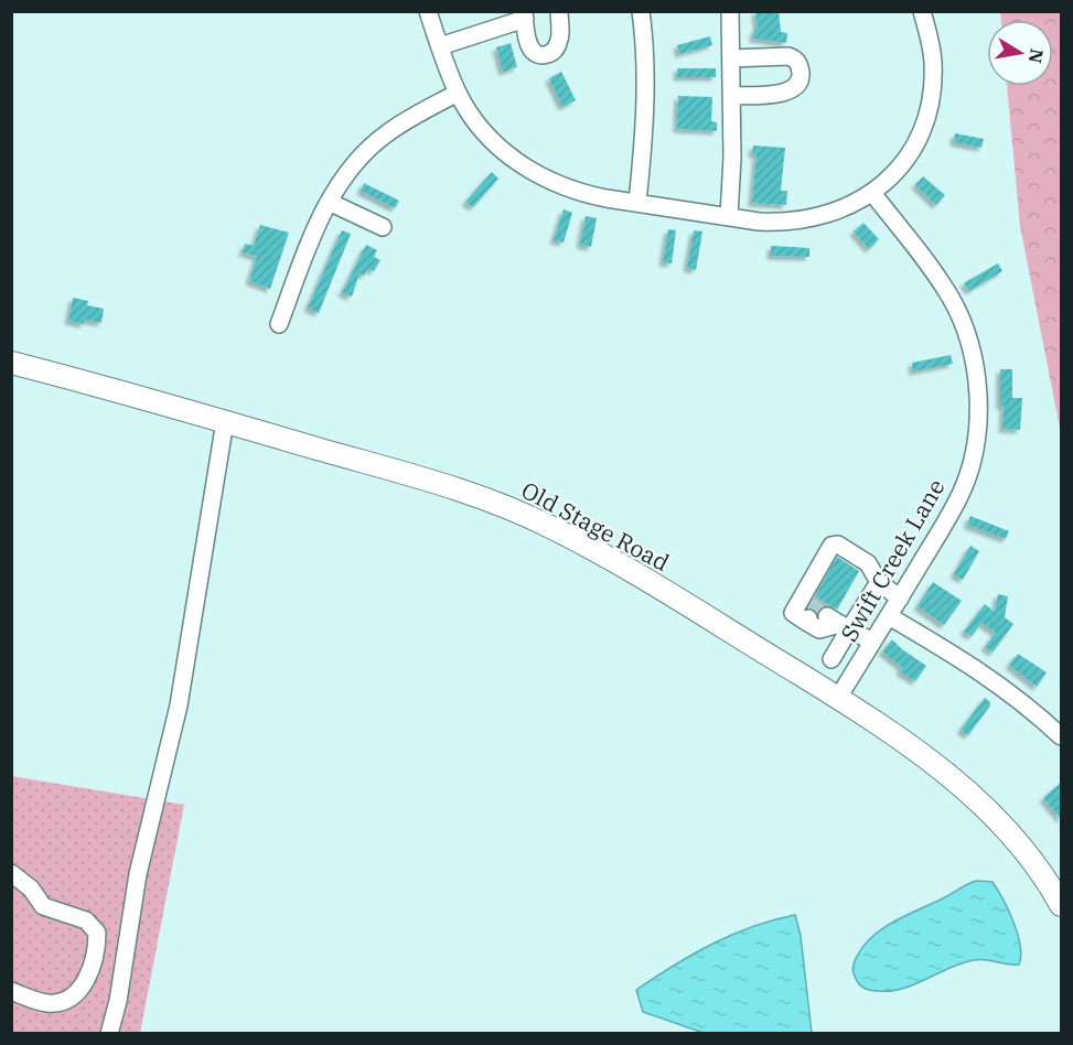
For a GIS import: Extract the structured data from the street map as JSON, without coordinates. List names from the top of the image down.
{
  "streets": {
    "main road": ["Old Stage Road"],
    "street": ["Swift Creek Lane"]
  },
  "crossings": [
    ["Old Stage Road", "Swift Creek Lane"]
  ],
  "north": "right"
}
